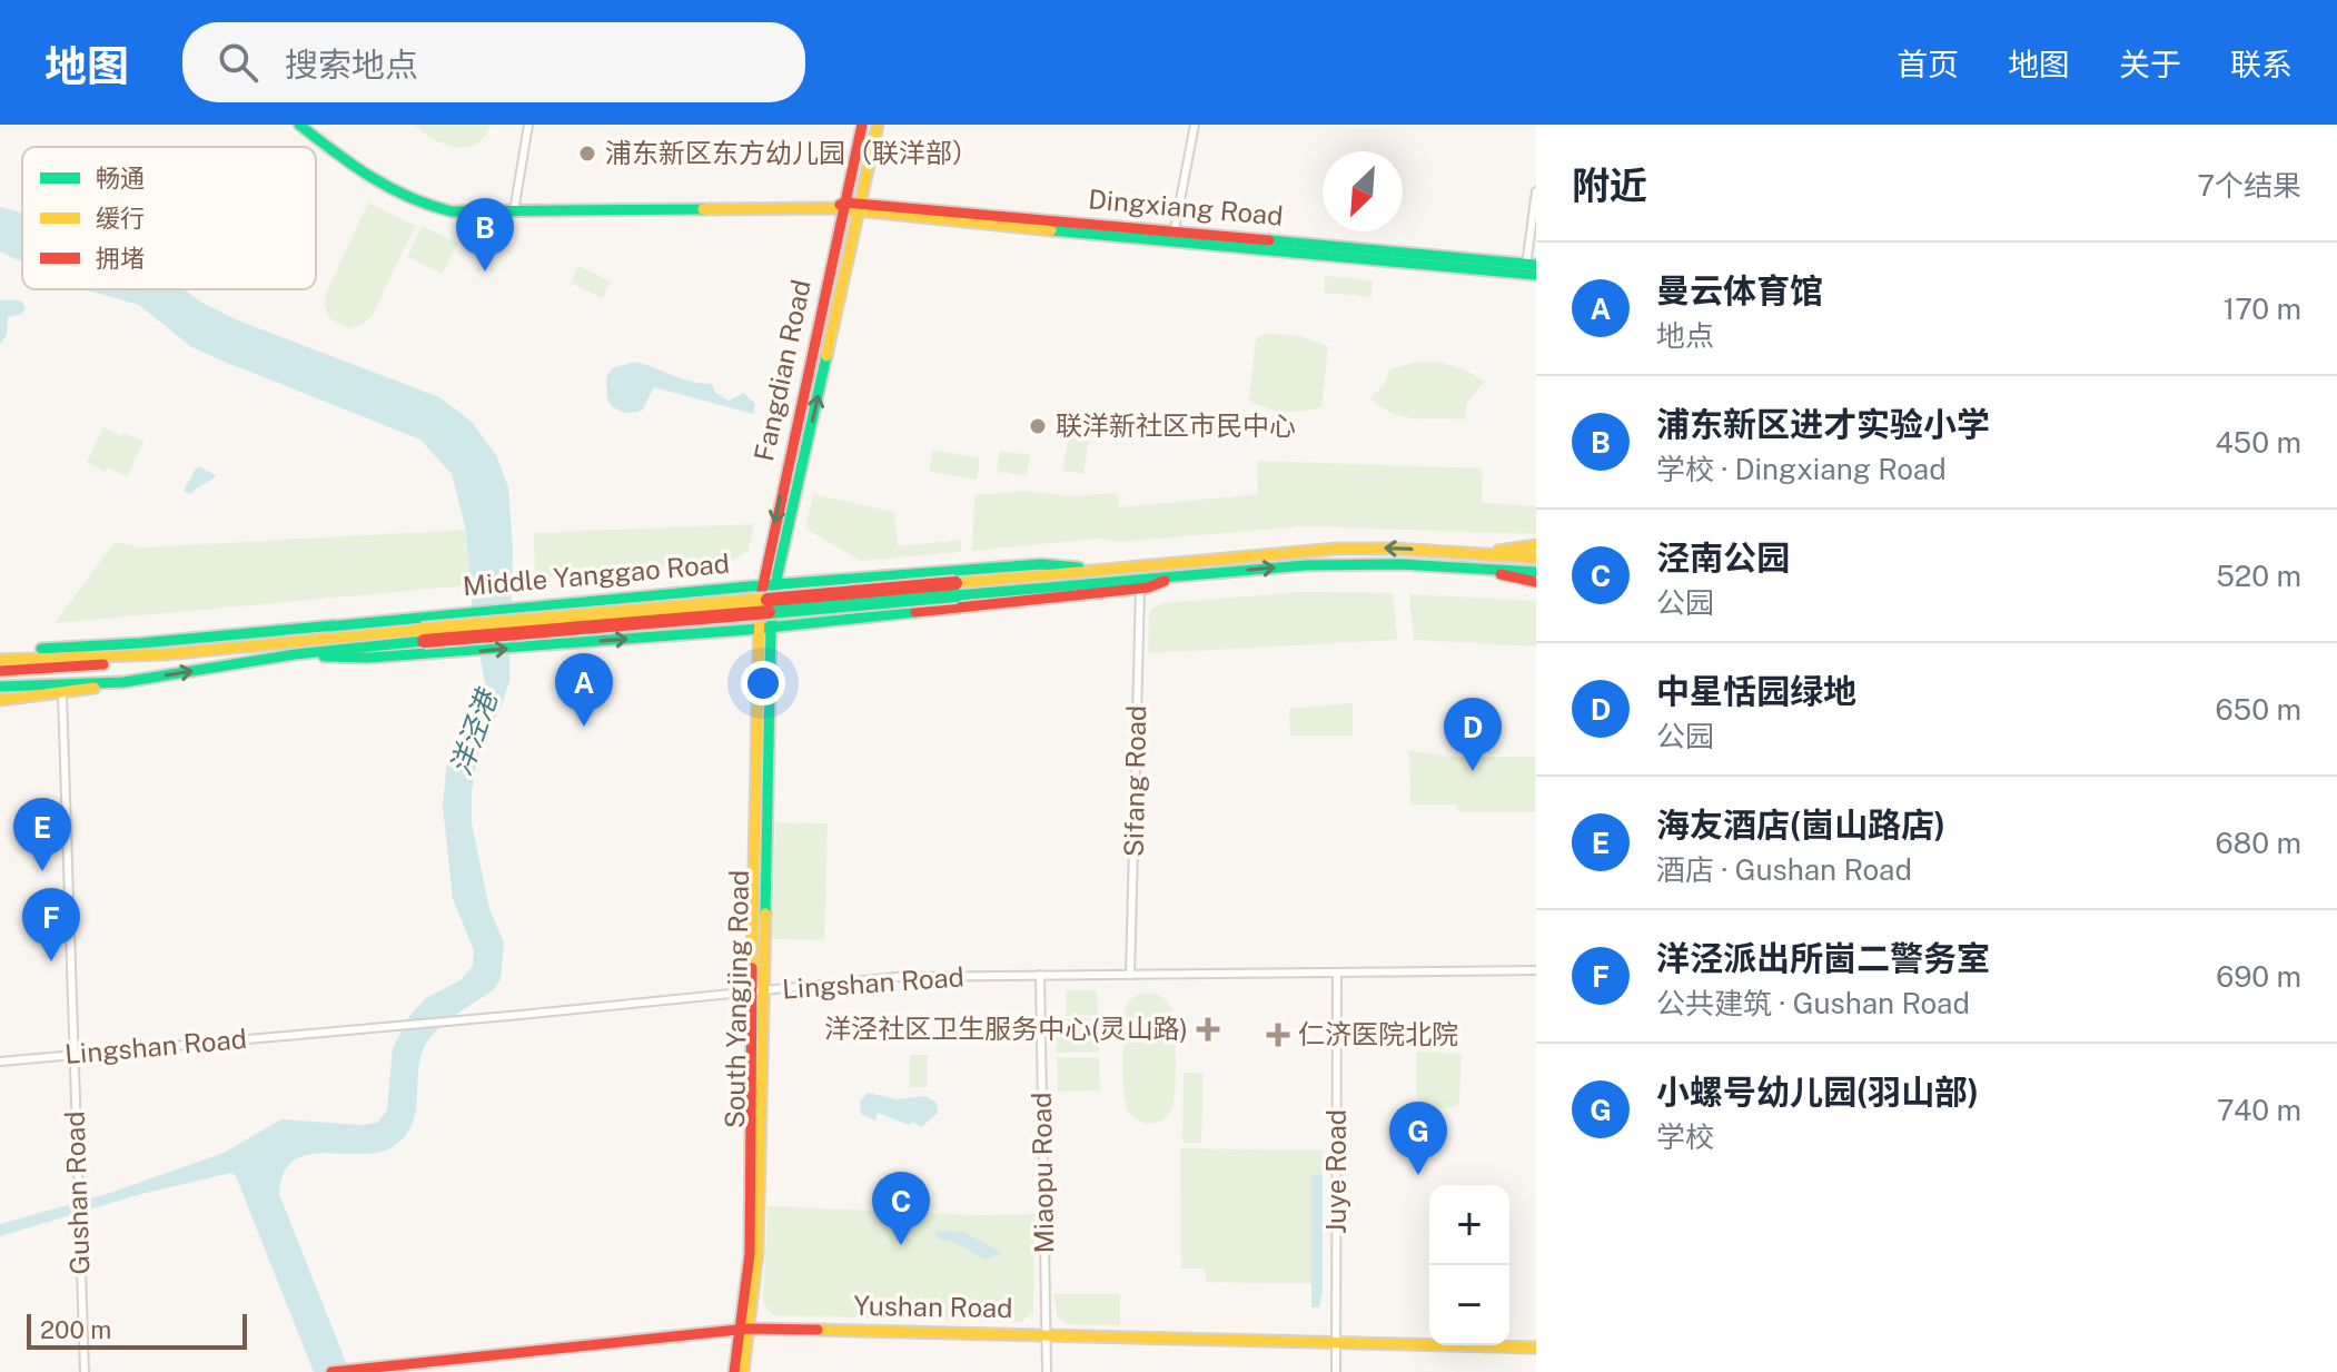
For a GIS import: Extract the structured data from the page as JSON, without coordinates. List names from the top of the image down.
{
  "streets": {
    "main road": [
      "Dingxiang Road",
      "Fangdian Road",
      "Middle Yanggao Road",
      "South Yangjing Road",
      "Yushan Road"
    ],
    "street": [
      "Sifang Road",
      "Lingshan Road",
      "Juye Road",
      "Miaopu Road",
      "Gushan Road"
    ]
  },
  "crossings": [
    ["Dingxiang Road", "Fangdian Road"],
    ["Fangdian Road", "Middle Yanggao Road"],
    ["Fangdian Road", "South Yangjing Road"],
    ["Middle Yanggao Road", "Sifang Road"],
    ["Middle Yanggao Road", "South Yangjing Road"],
    ["Sifang Road", "Lingshan Road"],
    ["Lingshan Road", "South Yangjing Road"],
    ["Lingshan Road", "Juye Road"],
    ["Lingshan Road", "Miaopu Road"],
    ["Lingshan Road", "Gushan Road"],
    ["South Yangjing Road", "Yushan Road"],
    ["Juye Road", "Yushan Road"],
    ["Miaopu Road", "Yushan Road"]
  ],
  "water": ["洋泾港"],
  "places": {
    "other": ["浦东新区东方幼儿园（联洋部）", "联洋新社区市民中心"],
    "health": ["洋泾社区卫生服务中心(灵山路)", "仁济医院北院"]
  },
  "legend": ["畅通", "缓行", "拥堵"],
  "scale_bar": "200 m",
  "north": "bottom left",
  "page": {
    "header": "地图",
    "search": "搜索地点",
    "nav": [
      "首页",
      "地图",
      "关于",
      "联系"
    ],
    "heading": ["附近", "7个结果"],
    "pins": [
      "B",
      "A",
      "D",
      "E",
      "F",
      "G",
      "C"
    ],
    "list": [
      {
        "mark": "A",
        "name": "曼云体育馆",
        "note": "地点",
        "value": "170 m"
      },
      {
        "mark": "B",
        "name": "浦东新区进才实验小学",
        "note": "学校 · Dingxiang Road",
        "value": "450 m"
      },
      {
        "mark": "C",
        "name": "泾南公园",
        "note": "公园",
        "value": "520 m"
      },
      {
        "mark": "D",
        "name": "中星恬园绿地",
        "note": "公园",
        "value": "650 m"
      },
      {
        "mark": "E",
        "name": "海友酒店(崮山路店)",
        "note": "酒店 · Gushan Road",
        "value": "680 m"
      },
      {
        "mark": "F",
        "name": "洋泾派出所崮二警务室",
        "note": "公共建筑 · Gushan Road",
        "value": "690 m"
      },
      {
        "mark": "G",
        "name": "小螺号幼儿园(羽山部)",
        "note": "学校",
        "value": "740 m"
      }
    ],
    "map_buttons": ["+", "−"],
    "scale": "200 m"
  }
}
